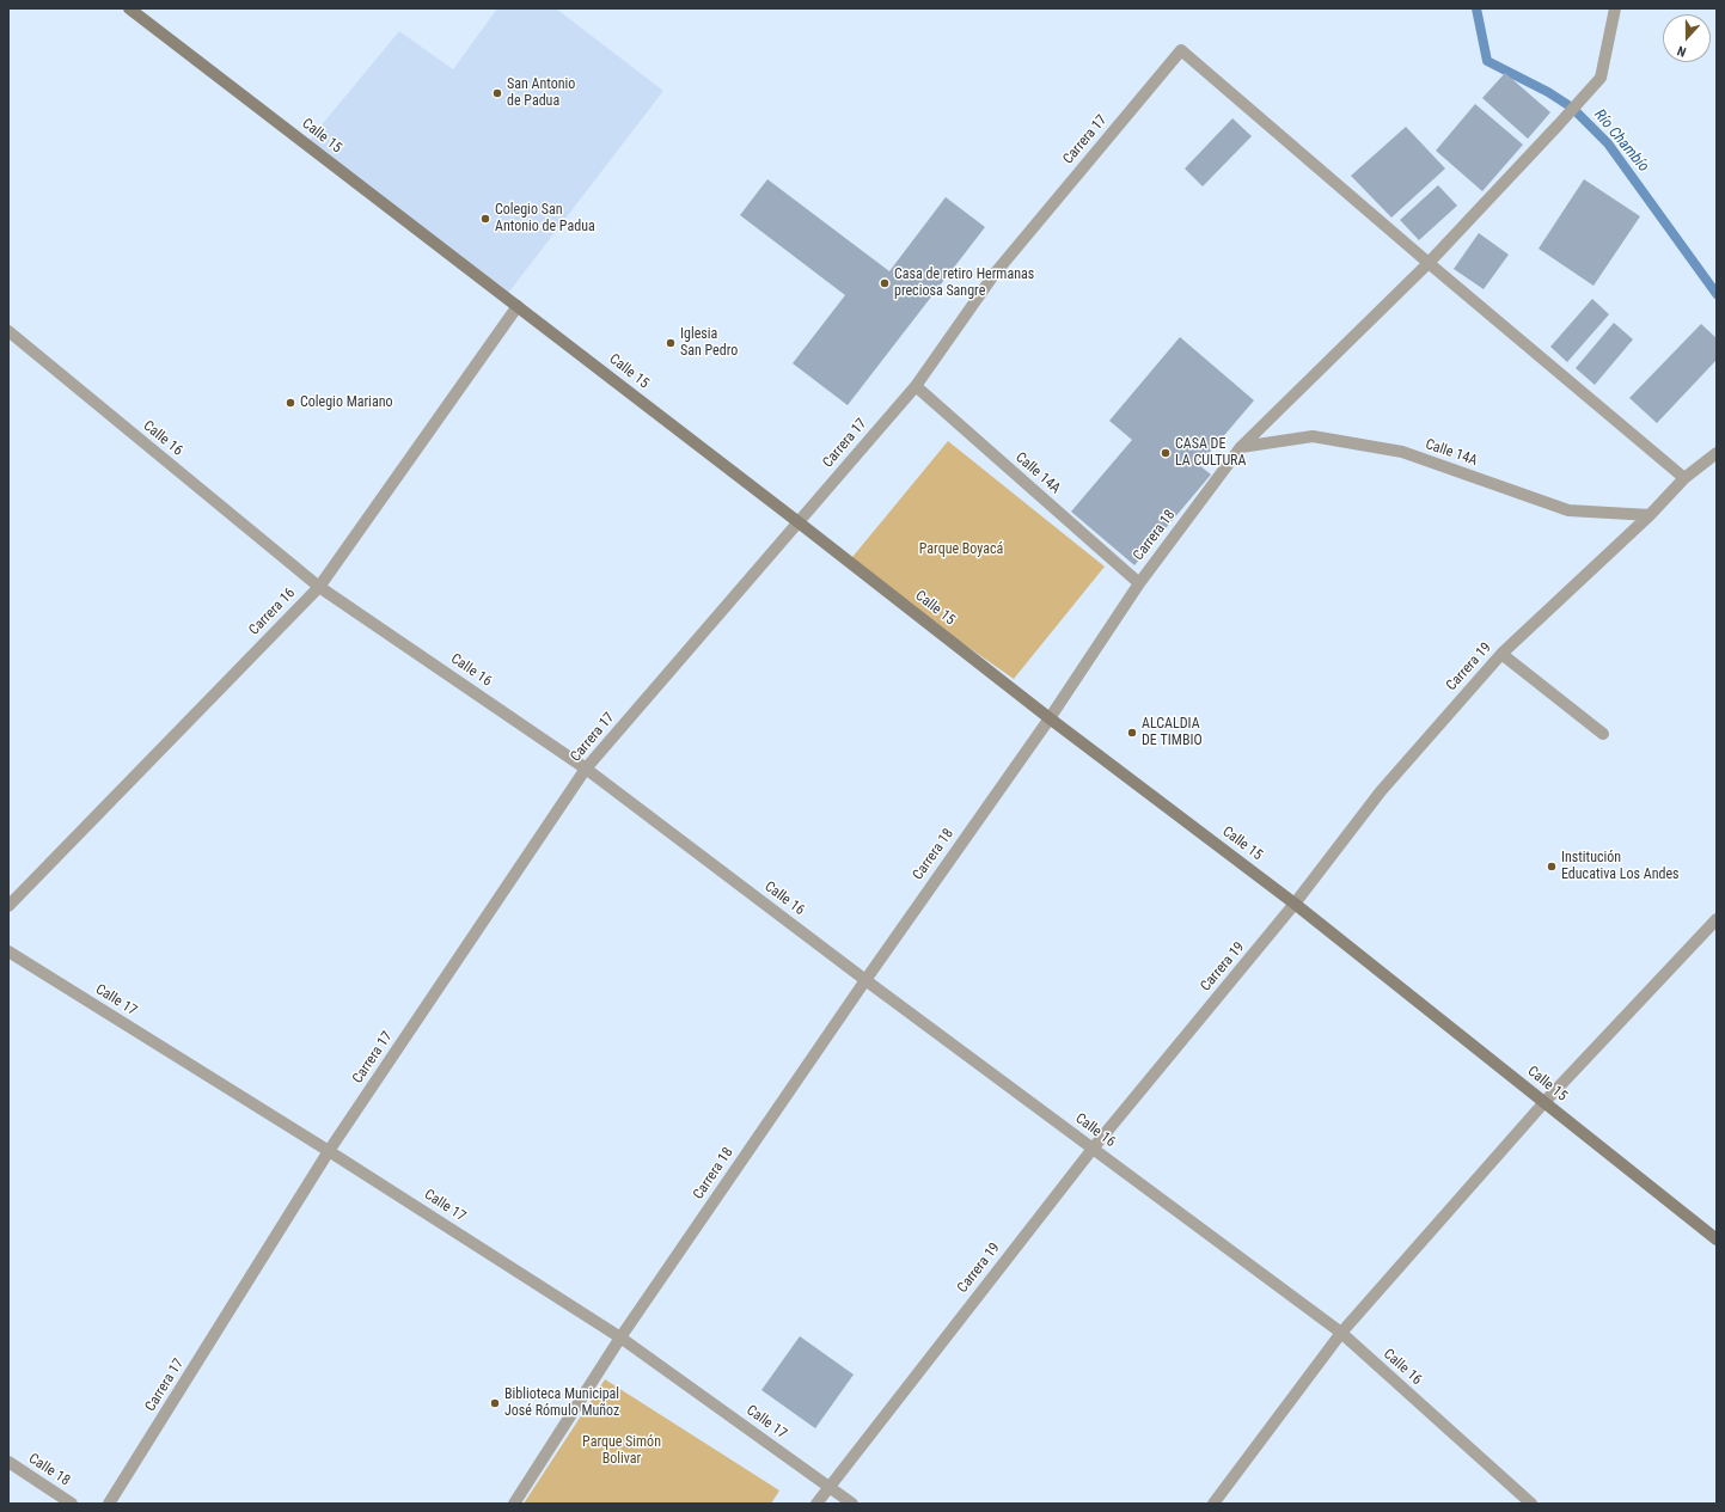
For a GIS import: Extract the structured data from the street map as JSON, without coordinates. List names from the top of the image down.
{
  "streets": {
    "main road": ["Calle 15"],
    "street": [
      "Carrera 17",
      "Calle 16",
      "Calle 14A",
      "Carrera 18",
      "Carrera 16",
      "Carrera 19",
      "Calle 17",
      "Calle 18"
    ]
  },
  "crossings": [
    ["Calle 15", "Carrera 17"],
    ["Calle 15", "Carrera 18"],
    ["Calle 15", "Carrera 16"],
    ["Calle 15", "Carrera 19"],
    ["Carrera 17", "Calle 16"],
    ["Carrera 17", "Calle 14A"],
    ["Carrera 17", "Carrera 18"],
    ["Carrera 17", "Calle 17"],
    ["Calle 16", "Carrera 18"],
    ["Calle 16", "Carrera 16"],
    ["Calle 16", "Carrera 19"],
    ["Calle 14A", "Carrera 18"],
    ["Calle 14A", "Carrera 19"],
    ["Carrera 18", "Calle 17"],
    ["Carrera 19", "Calle 17"]
  ],
  "water": ["Río Chambío"],
  "parks": ["Parque Boyacá", "Parque Simón Bolivar"],
  "places": [
    "San Antonio de Padua",
    "Colegio San Antonio de Padua",
    "Casa de retiro Hermanas preciosa Sangre",
    "Iglesia San Pedro",
    "Colegio Mariano",
    "CASA DE LA CULTURA",
    "ALCALDIA DE TIMBIO",
    "Institución Educativa Los Andes",
    "Biblioteca Municipal José Rómulo Muñoz"
  ],
  "north": "bottom"
}
